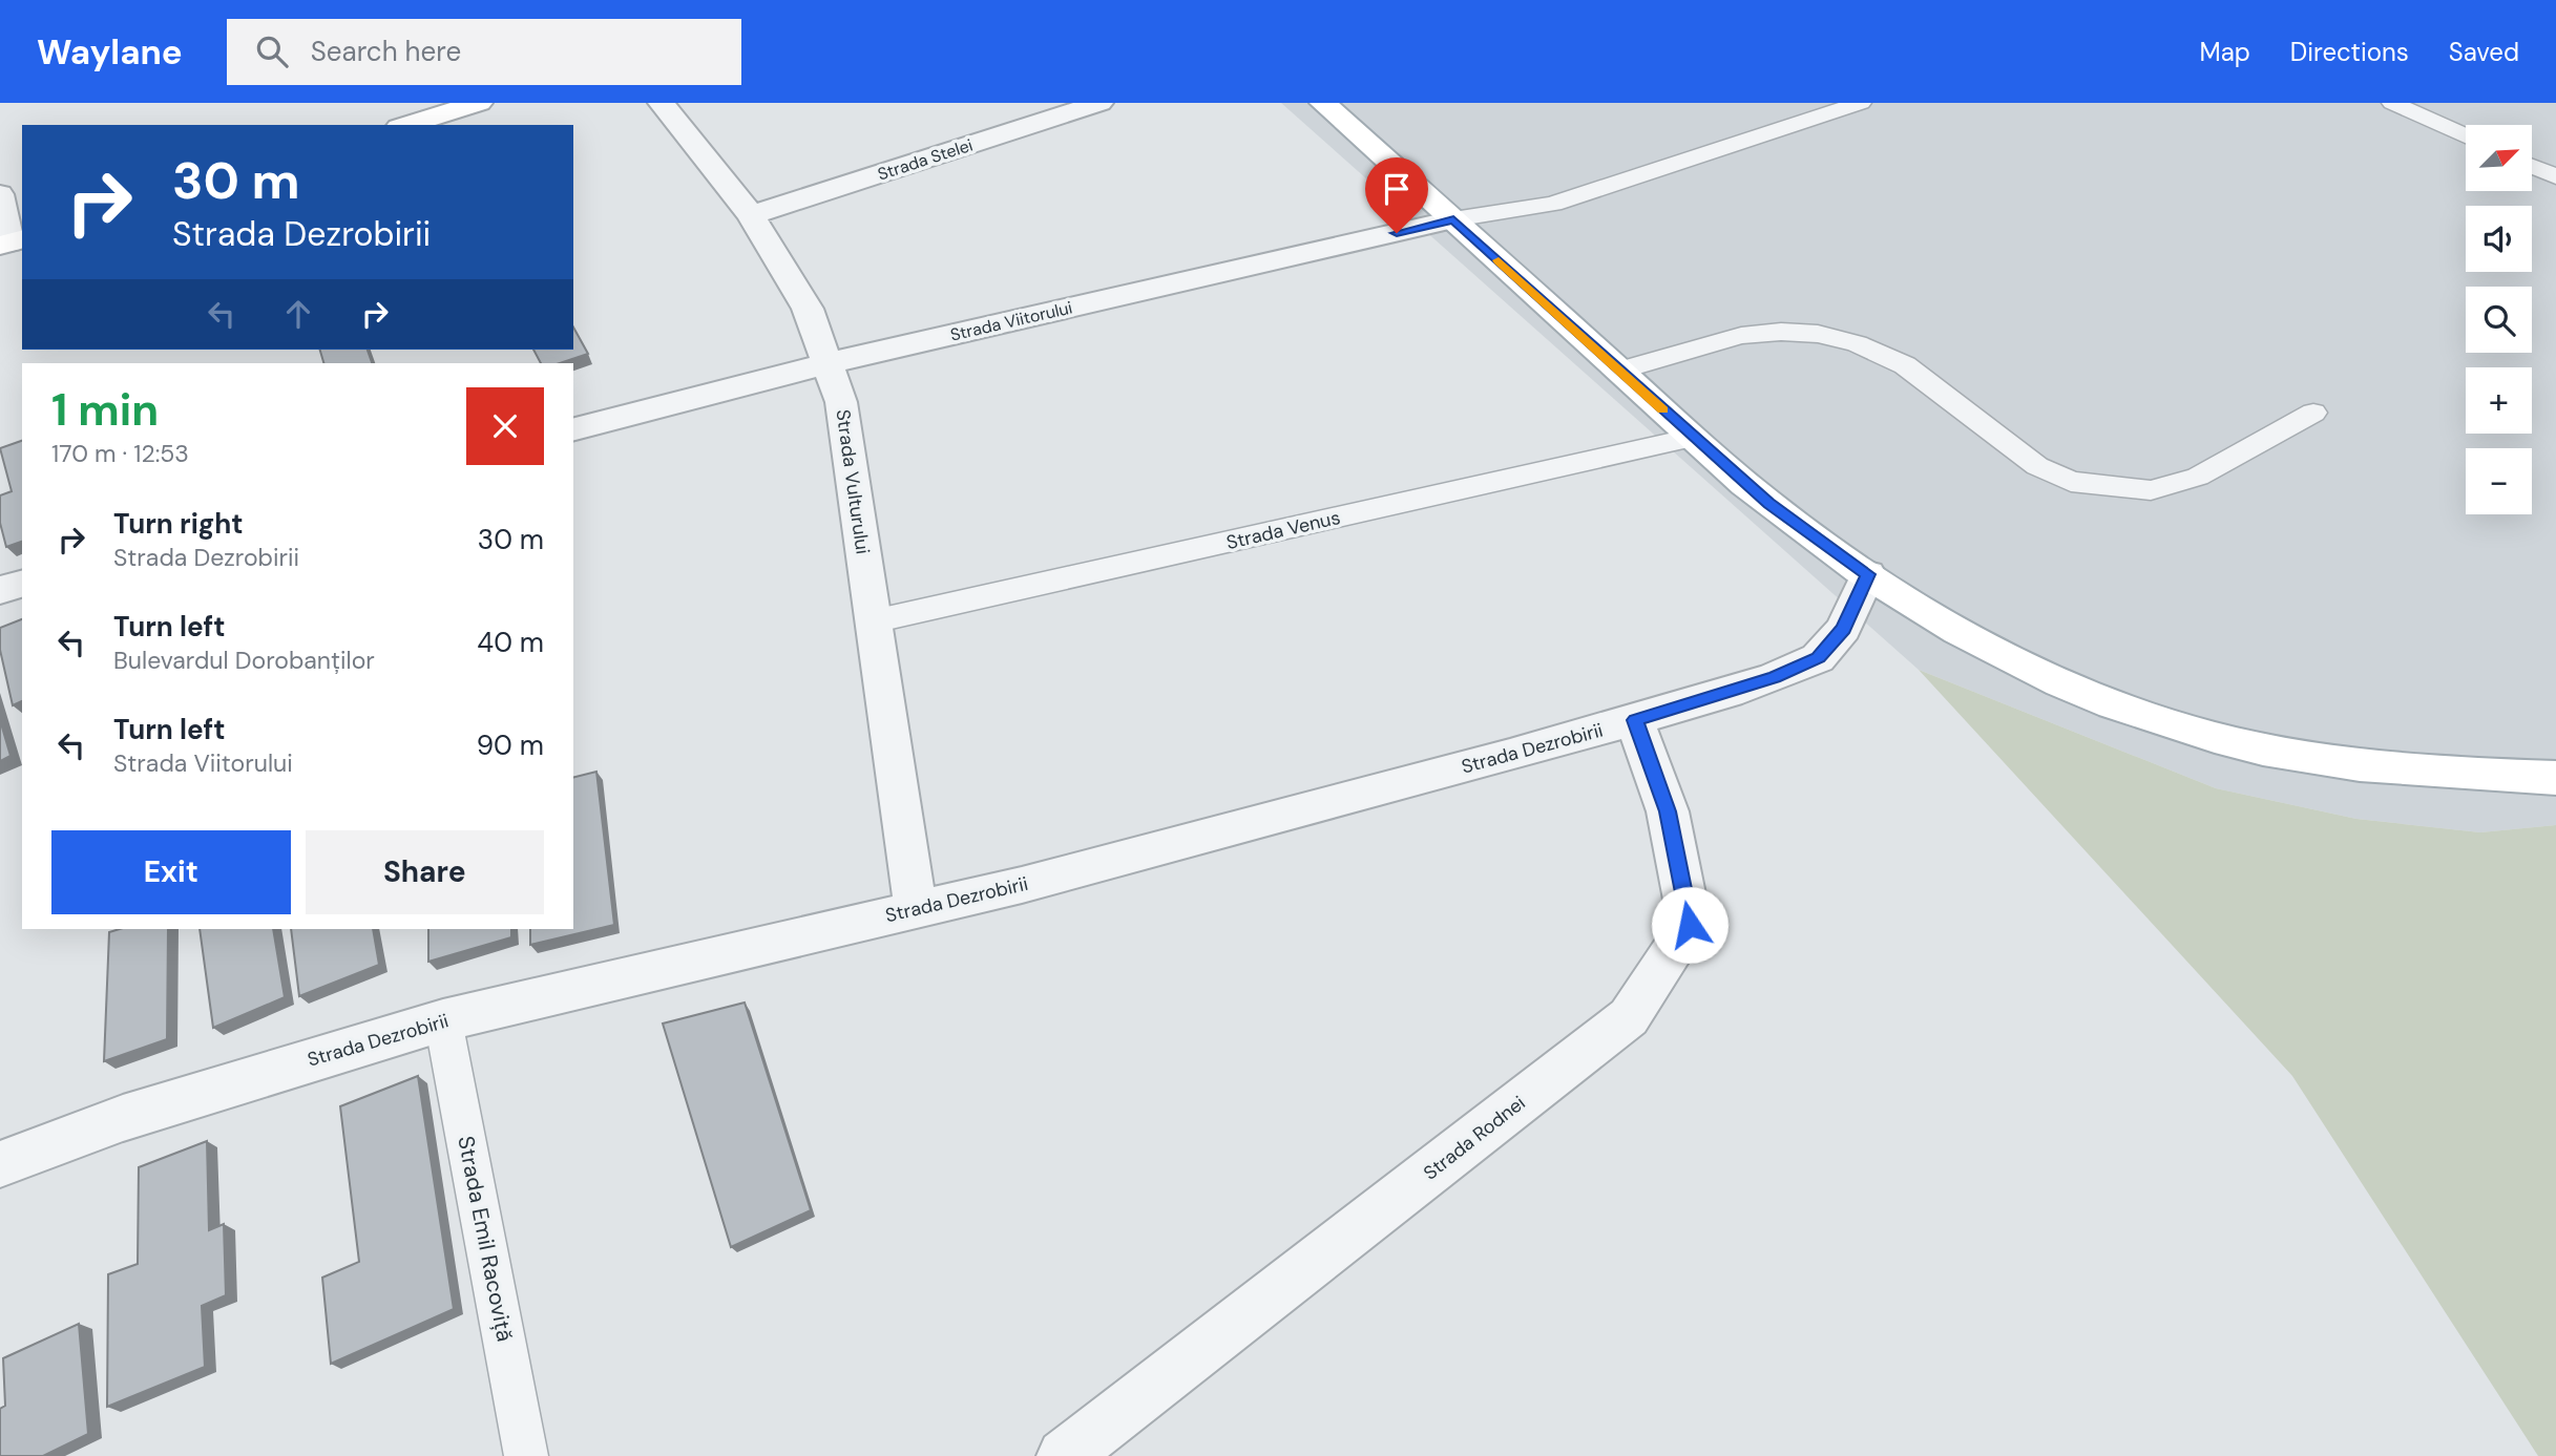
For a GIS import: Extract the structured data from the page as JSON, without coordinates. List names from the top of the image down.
{
  "streets": {
    "street": [
      "Strada Stelei",
      "Strada Viitorului",
      "Strada Vulturului",
      "Strada Dezrobirii",
      "Strada Rodnei"
    ],
    "lane": ["Strada Venus", "Strada Emil Racoviță"]
  },
  "crossings": [
    ["Strada Stelei", "Strada Vulturului"],
    ["Strada Viitorului", "Strada Vulturului"],
    ["Strada Vulturului", "Strada Venus"],
    ["Strada Vulturului", "Strada Dezrobirii"],
    ["Strada Dezrobirii", "Strada Rodnei"],
    ["Strada Dezrobirii", "Strada Emil Racoviță"]
  ],
  "north": "top right",
  "page": {
    "header": "Waylane",
    "search": "Search here",
    "nav": ["Map", "Directions", "Saved"],
    "map_buttons": ["+", "−"],
    "turn": ["30 m", "Strada Dezrobirii"],
    "heading": ["1 min", "170 m · 12:53"],
    "list": [
      {
        "name": "Turn right",
        "note": "Strada Dezrobirii",
        "value": "30 m"
      },
      {
        "name": "Turn left",
        "note": "Bulevardul Dorobanților",
        "value": "40 m"
      },
      {
        "name": "Turn left",
        "note": "Strada Viitorului",
        "value": "90 m"
      }
    ],
    "buttons": ["Exit", "Share"]
  }
}
